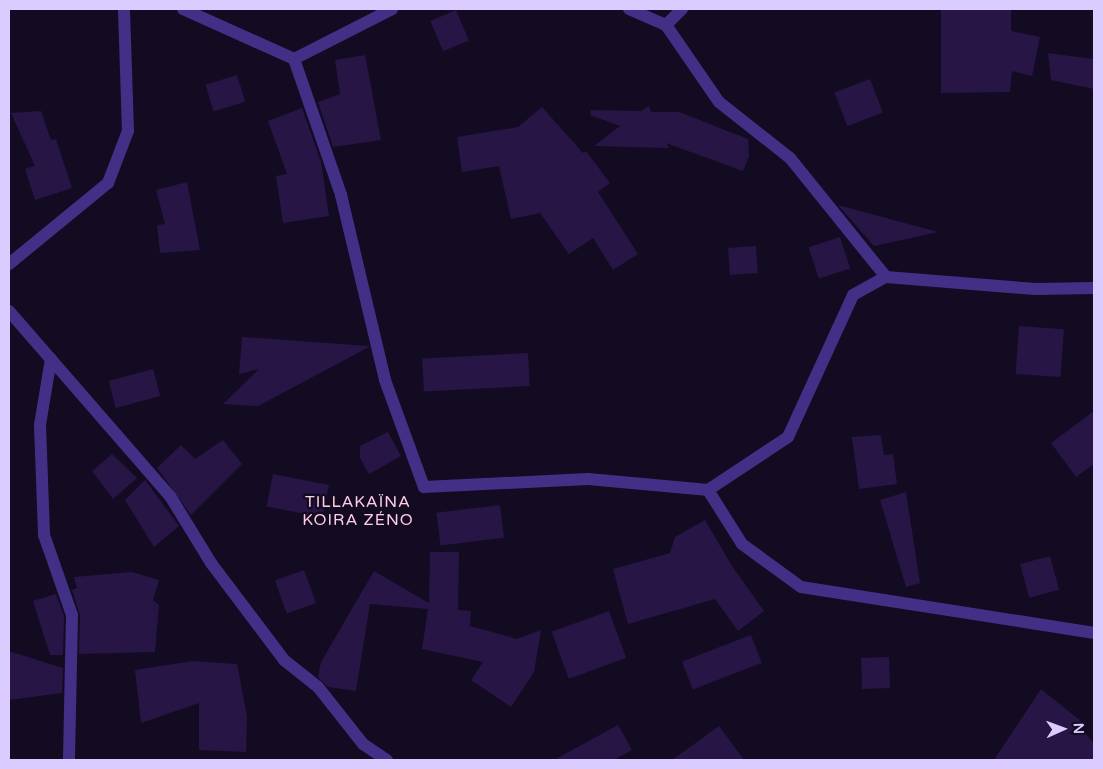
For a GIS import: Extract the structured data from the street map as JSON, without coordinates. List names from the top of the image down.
{
  "districts": ["TILLAKAÏNA KOIRA ZÉNO"],
  "north": "right"
}
